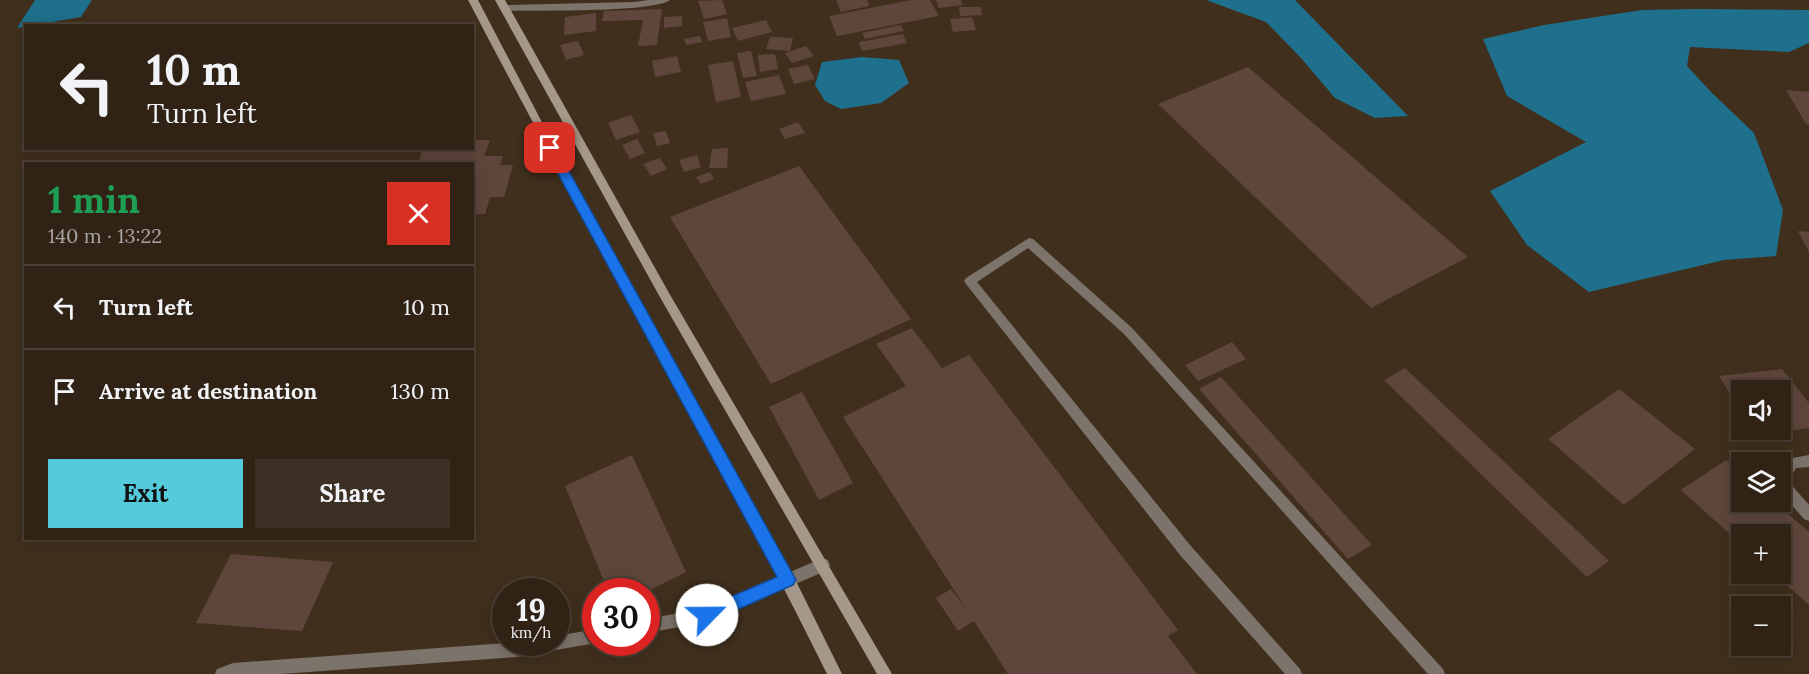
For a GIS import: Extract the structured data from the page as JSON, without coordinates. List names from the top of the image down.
{
  "page": {
    "turn": ["10 m", "Turn left"],
    "heading": ["1 min", "140 m · 13:22"],
    "list": [
      {
        "name": "Turn left",
        "value": "10 m"
      },
      {
        "name": "Arrive at destination",
        "value": "130 m"
      }
    ],
    "map_buttons": ["+", "−"],
    "buttons": ["Exit", "Share"],
    "speed": "19 km/h",
    "limit": "30"
  }
}
